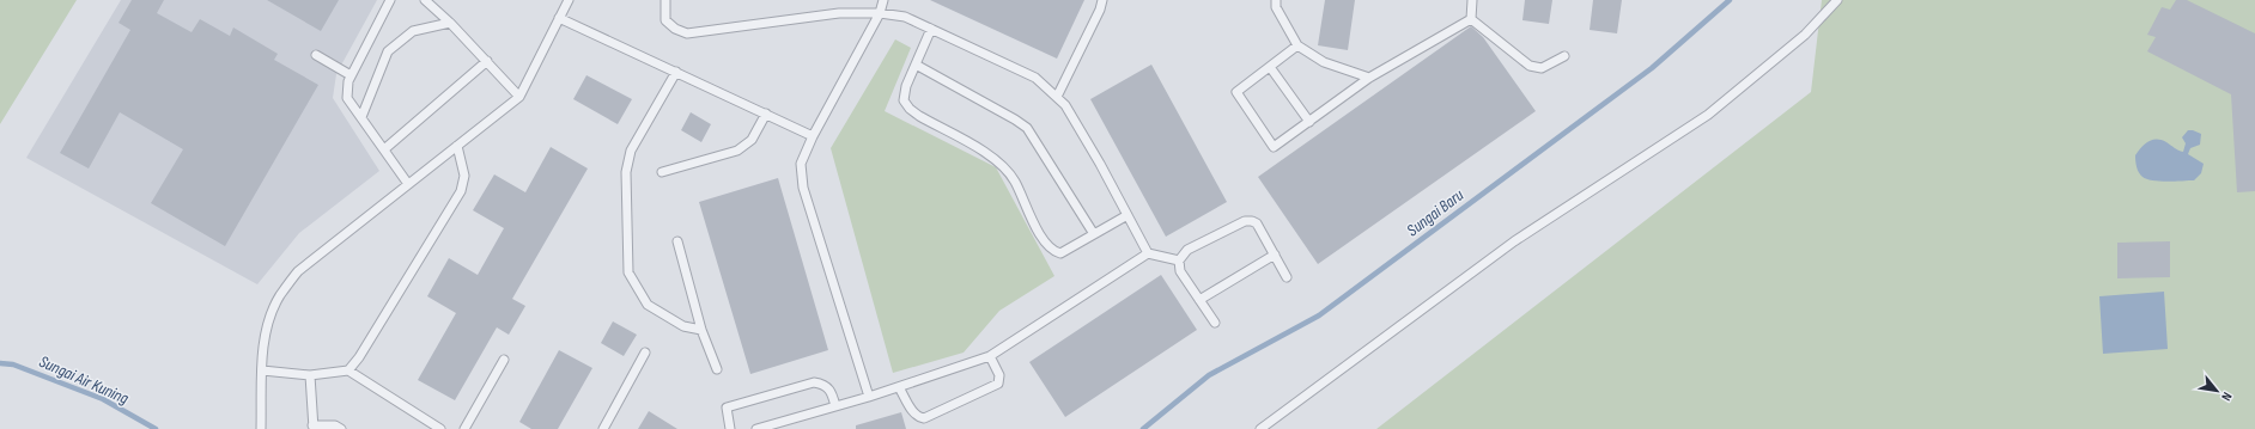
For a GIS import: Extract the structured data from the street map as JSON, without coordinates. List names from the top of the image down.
{
  "water": ["Sungai Baru", "Sungai Air Kuning"],
  "north": "bottom right"
}
